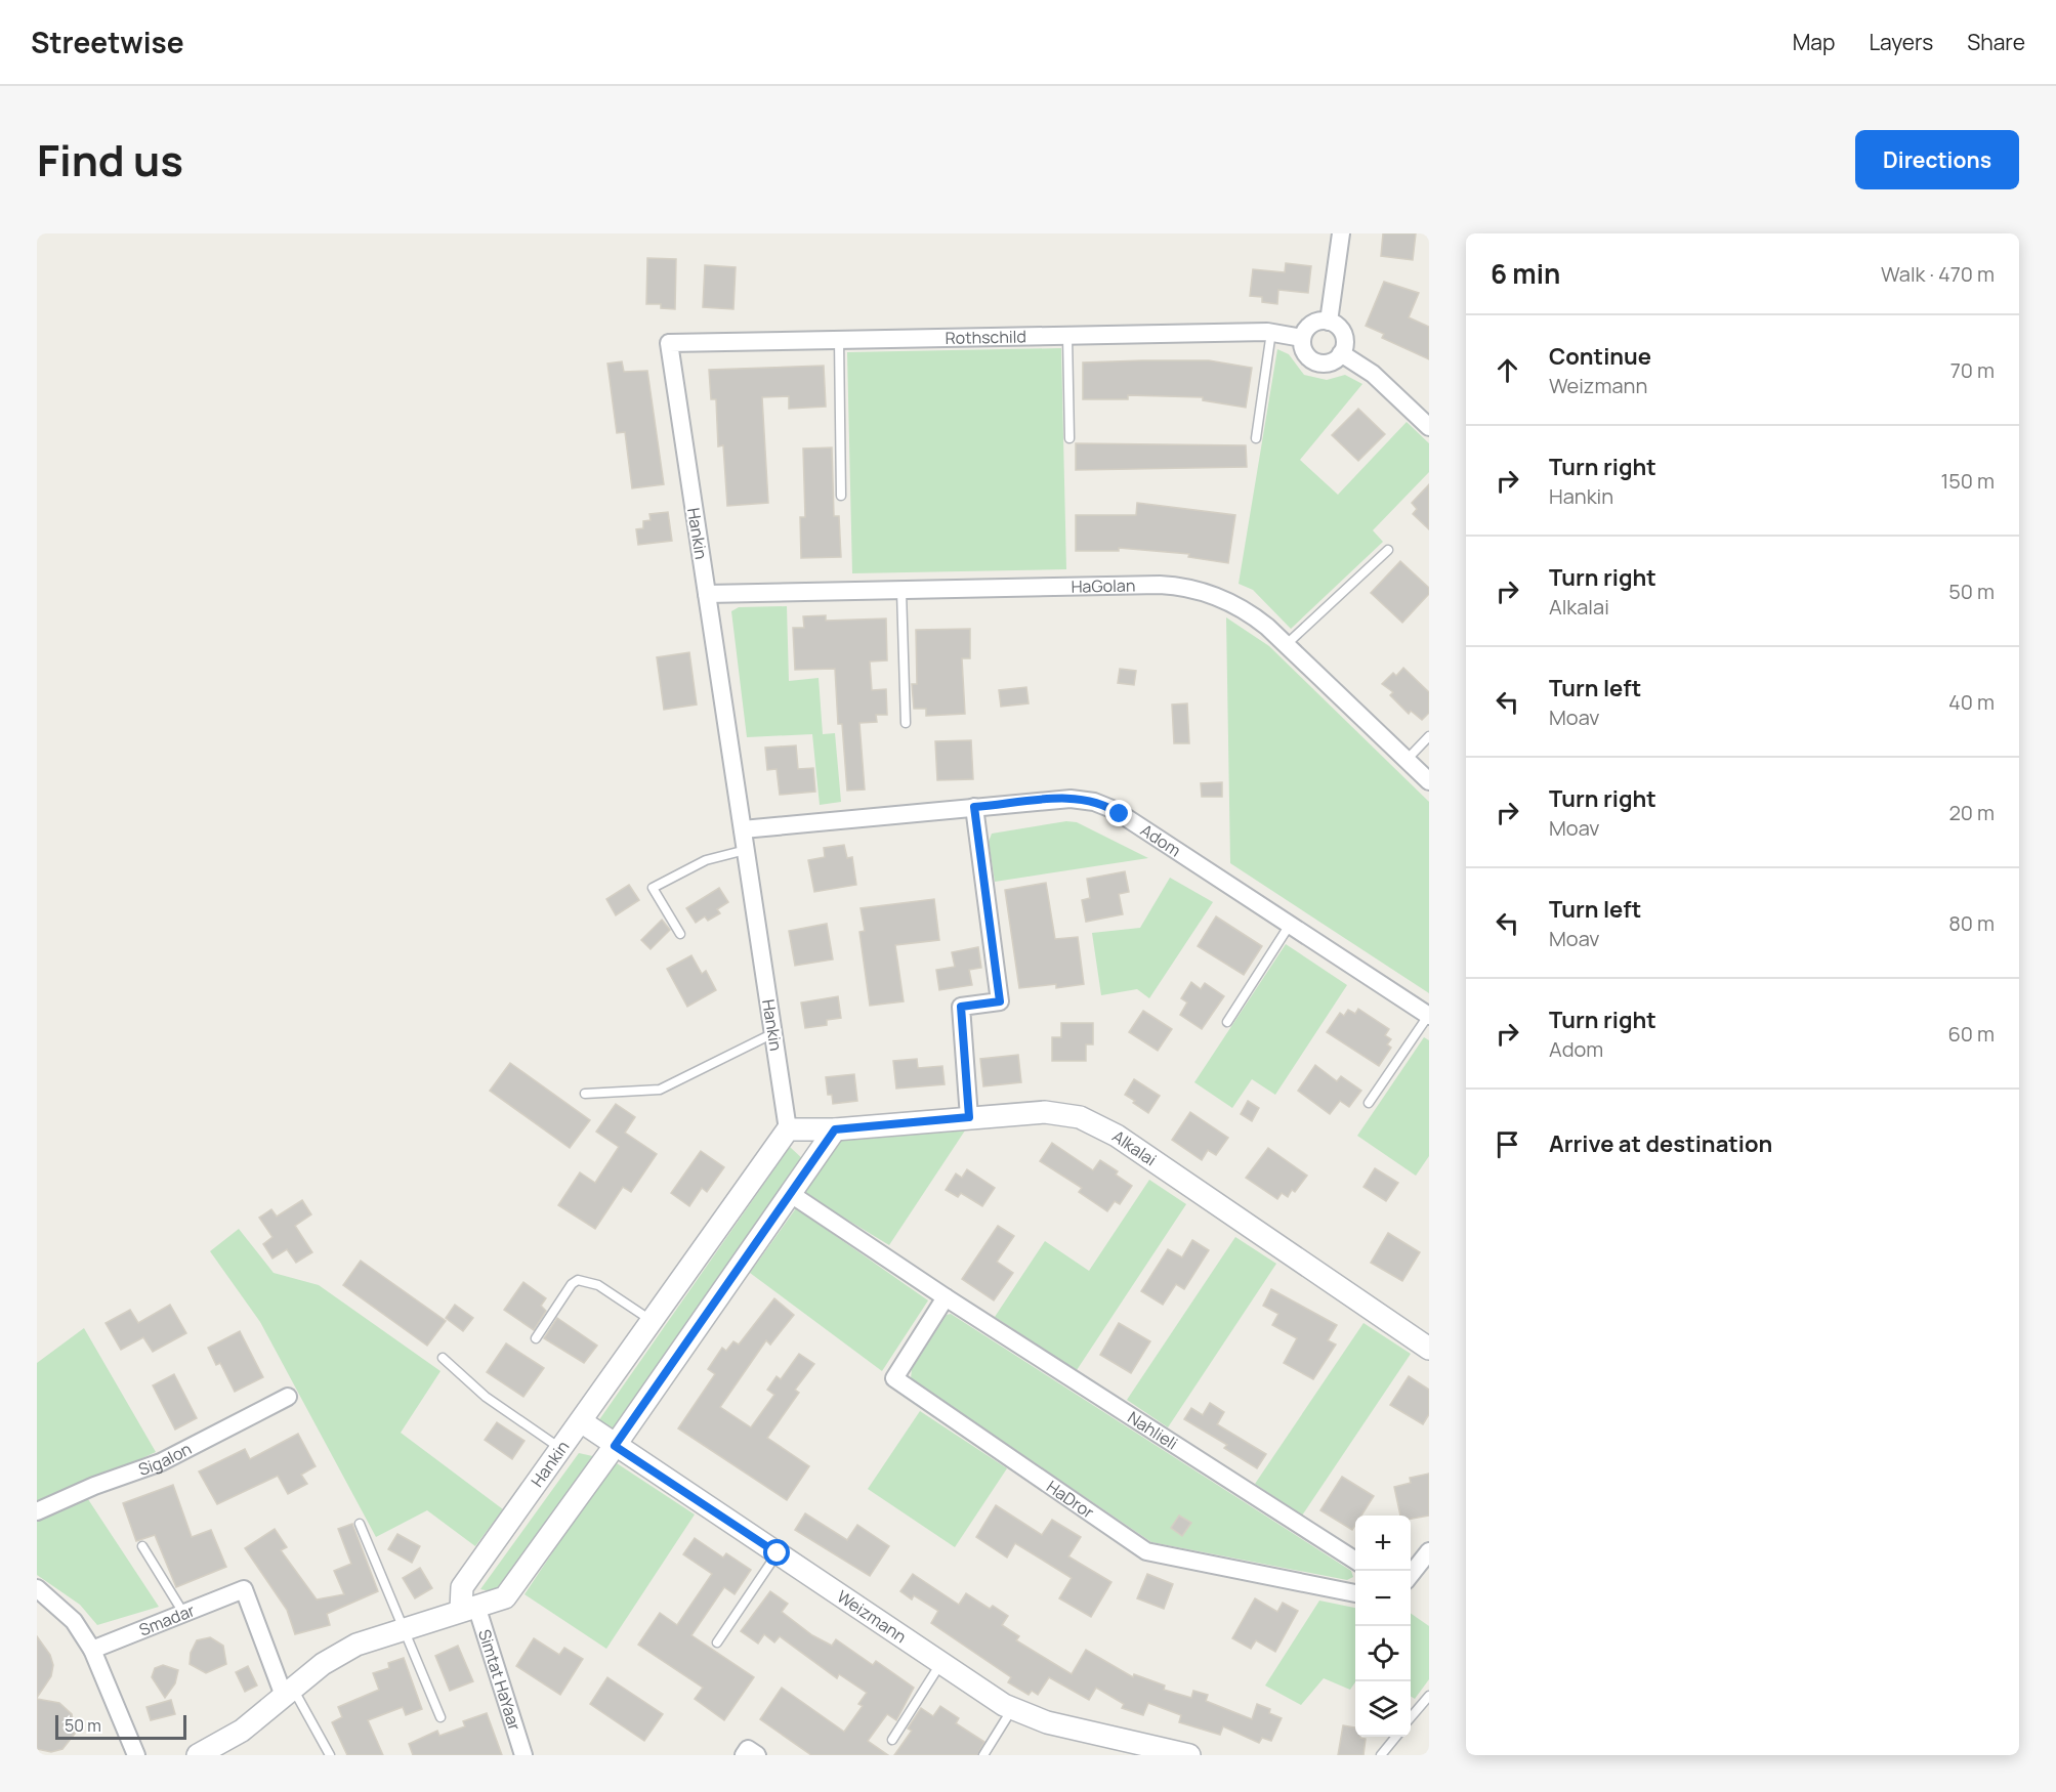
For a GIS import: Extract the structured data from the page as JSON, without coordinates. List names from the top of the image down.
{
  "streets": {
    "street": [
      "Rothschild",
      "Hankin",
      "HaGolan",
      "Adom",
      "Alkalai",
      "Nahlieli",
      "Sigalon",
      "HaDror",
      "Weizmann",
      "Smadar",
      "Simtat HaYaar"
    ]
  },
  "crossings": [
    ["Rothschild", "Hankin"],
    ["Hankin", "HaGolan"],
    ["Hankin", "Adom"],
    ["Hankin", "Alkalai"],
    ["Hankin", "Weizmann"],
    ["Hankin", "Simtat HaYaar"],
    ["Nahlieli", "HaDror"]
  ],
  "scale_bar": "50 m",
  "page": {
    "header": "Streetwise",
    "nav": ["Map", "Layers", "Share"],
    "title": "Find us",
    "buttons": "Directions",
    "heading": ["6 min", "Walk · 470 m"],
    "list": [
      ["Continue", "Weizmann", "70 m"],
      ["Turn right", "Hankin", "150 m"],
      ["Turn right", "Alkalai", "50 m"],
      ["Turn left", "Moav", "40 m"],
      ["Turn right", "Moav", "20 m"],
      ["Turn left", "Moav", "80 m"],
      ["Turn right", "Adom", "60 m"],
      "Arrive at destination"
    ],
    "map_buttons": ["+", "−"],
    "scale": "50 m"
  }
}
